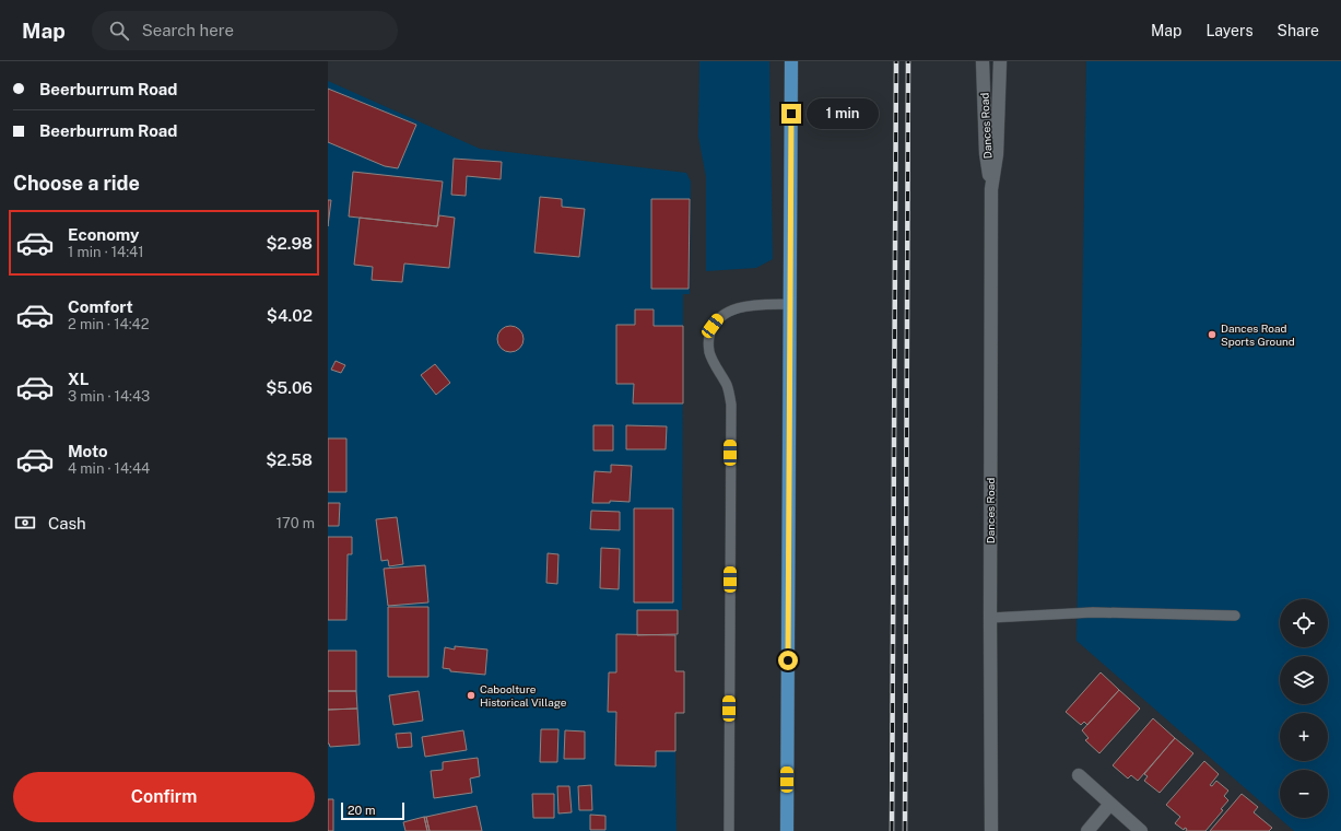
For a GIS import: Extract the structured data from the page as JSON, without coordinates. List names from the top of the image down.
{
  "streets": {
    "street": ["Dances Road"]
  },
  "places": ["Dances Road Sports Ground", "Caboolture Historical Village"],
  "scale_bar": "20 m",
  "page": {
    "header": "Map",
    "search": "Search here",
    "nav": ["Map", "Layers", "Share"],
    "banner": ["Beerburrum Road", "Beerburrum Road"],
    "bubble": "1 min",
    "heading": "Choose a ride",
    "list": [
      {
        "name": "Economy",
        "note": "1 min · 14:41",
        "value": "$2.98"
      },
      {
        "name": "Comfort",
        "note": "2 min · 14:42",
        "value": "$4.02"
      },
      {
        "name": "XL",
        "note": "3 min · 14:43",
        "value": "$5.06"
      },
      {
        "name": "Moto",
        "note": "4 min · 14:44",
        "value": "$2.58"
      }
    ],
    "pay": ["Cash", "170 m"],
    "map_buttons": ["+", "−"],
    "buttons": "Confirm",
    "scale": "20 m"
  }
}
